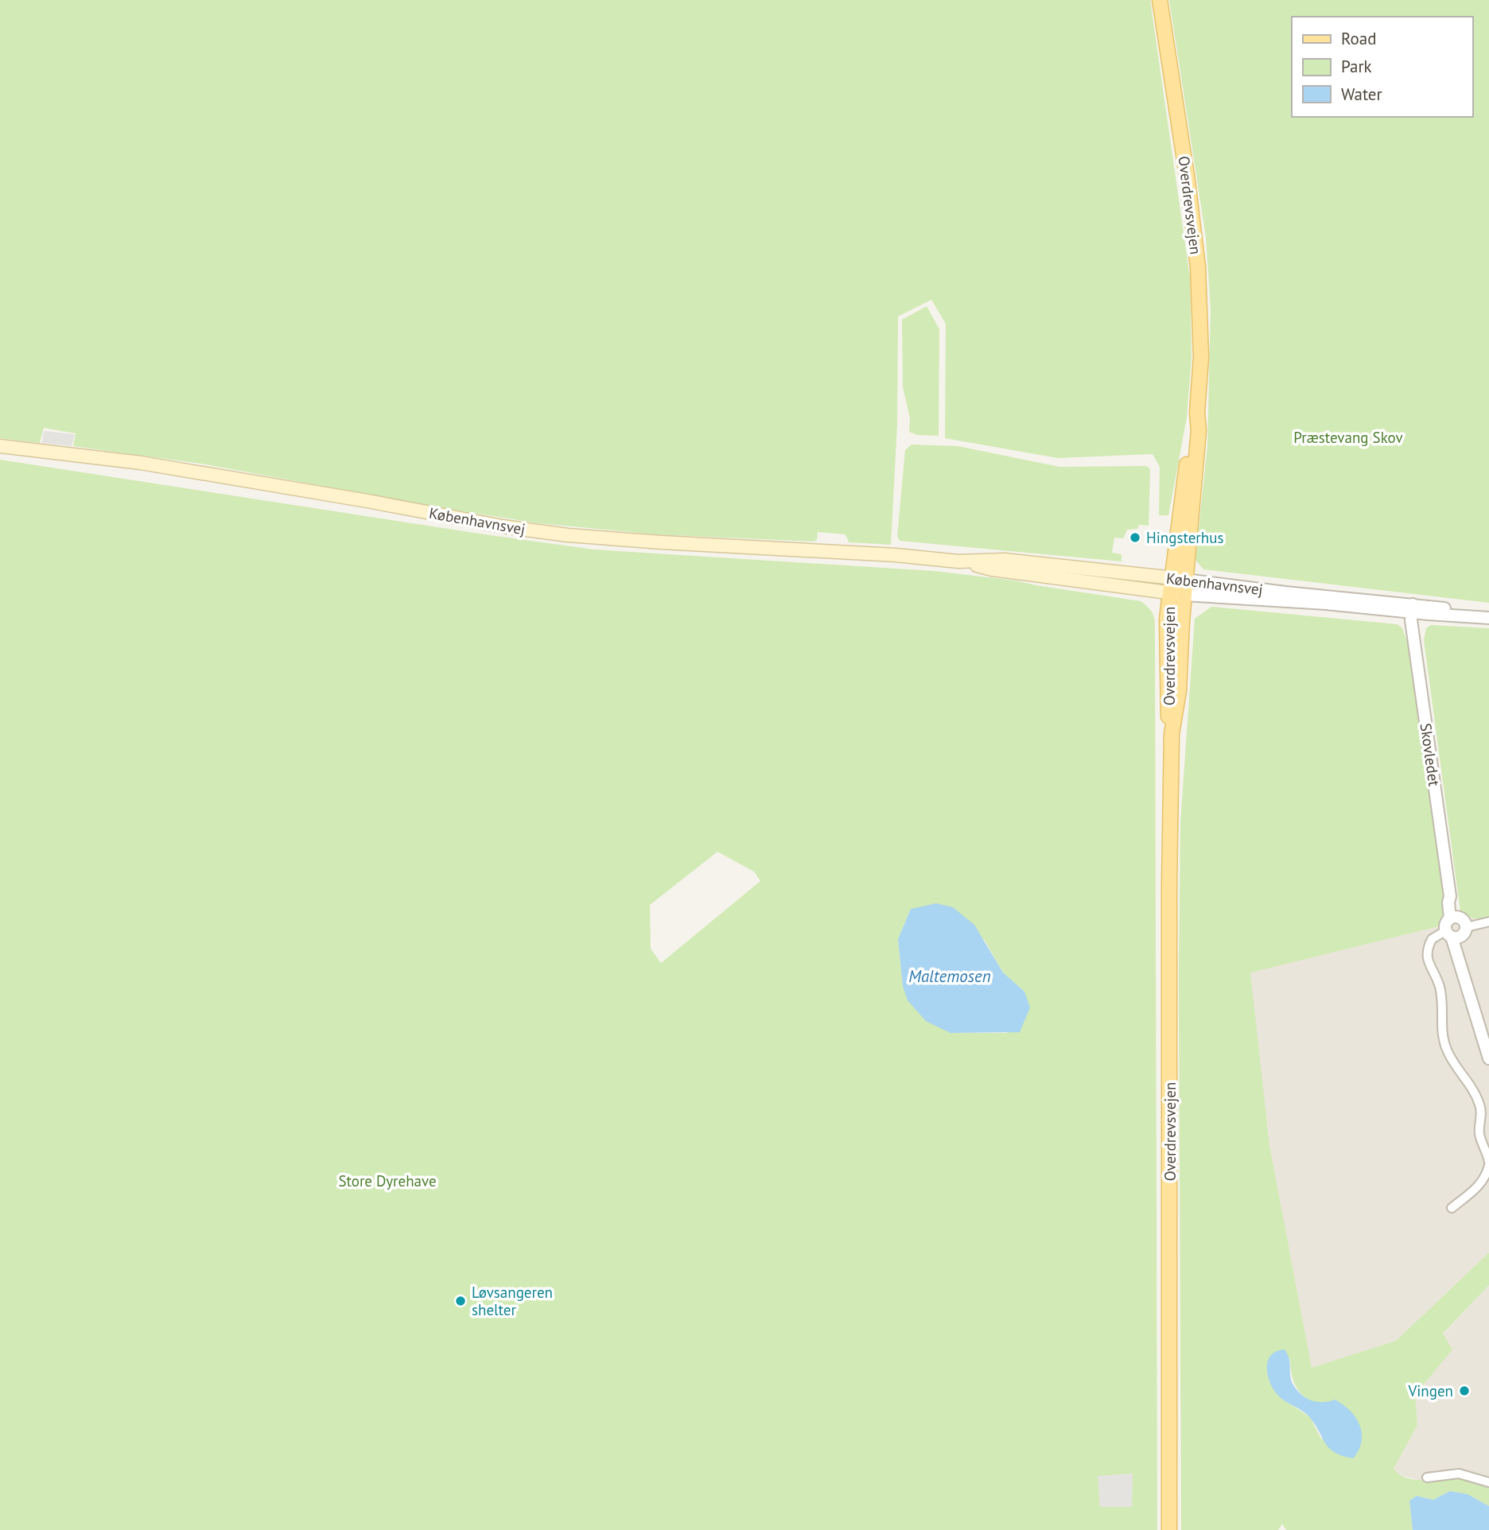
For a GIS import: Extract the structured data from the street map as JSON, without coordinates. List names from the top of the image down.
{
  "streets": {
    "main road": ["Overdrevsvejen", "Københavnsvej"],
    "street": ["Skovledet"]
  },
  "crossings": [
    ["Overdrevsvejen", "Københavnsvej"],
    ["Københavnsvej", "Skovledet"]
  ],
  "water": ["Maltemosen"],
  "parks": ["Præstevang Skov", "Store Dyrehave"],
  "places": ["Hingsterhus", "Løvsangeren shelter", "Vingen"],
  "legend": ["Road", "Park", "Water"]
}
